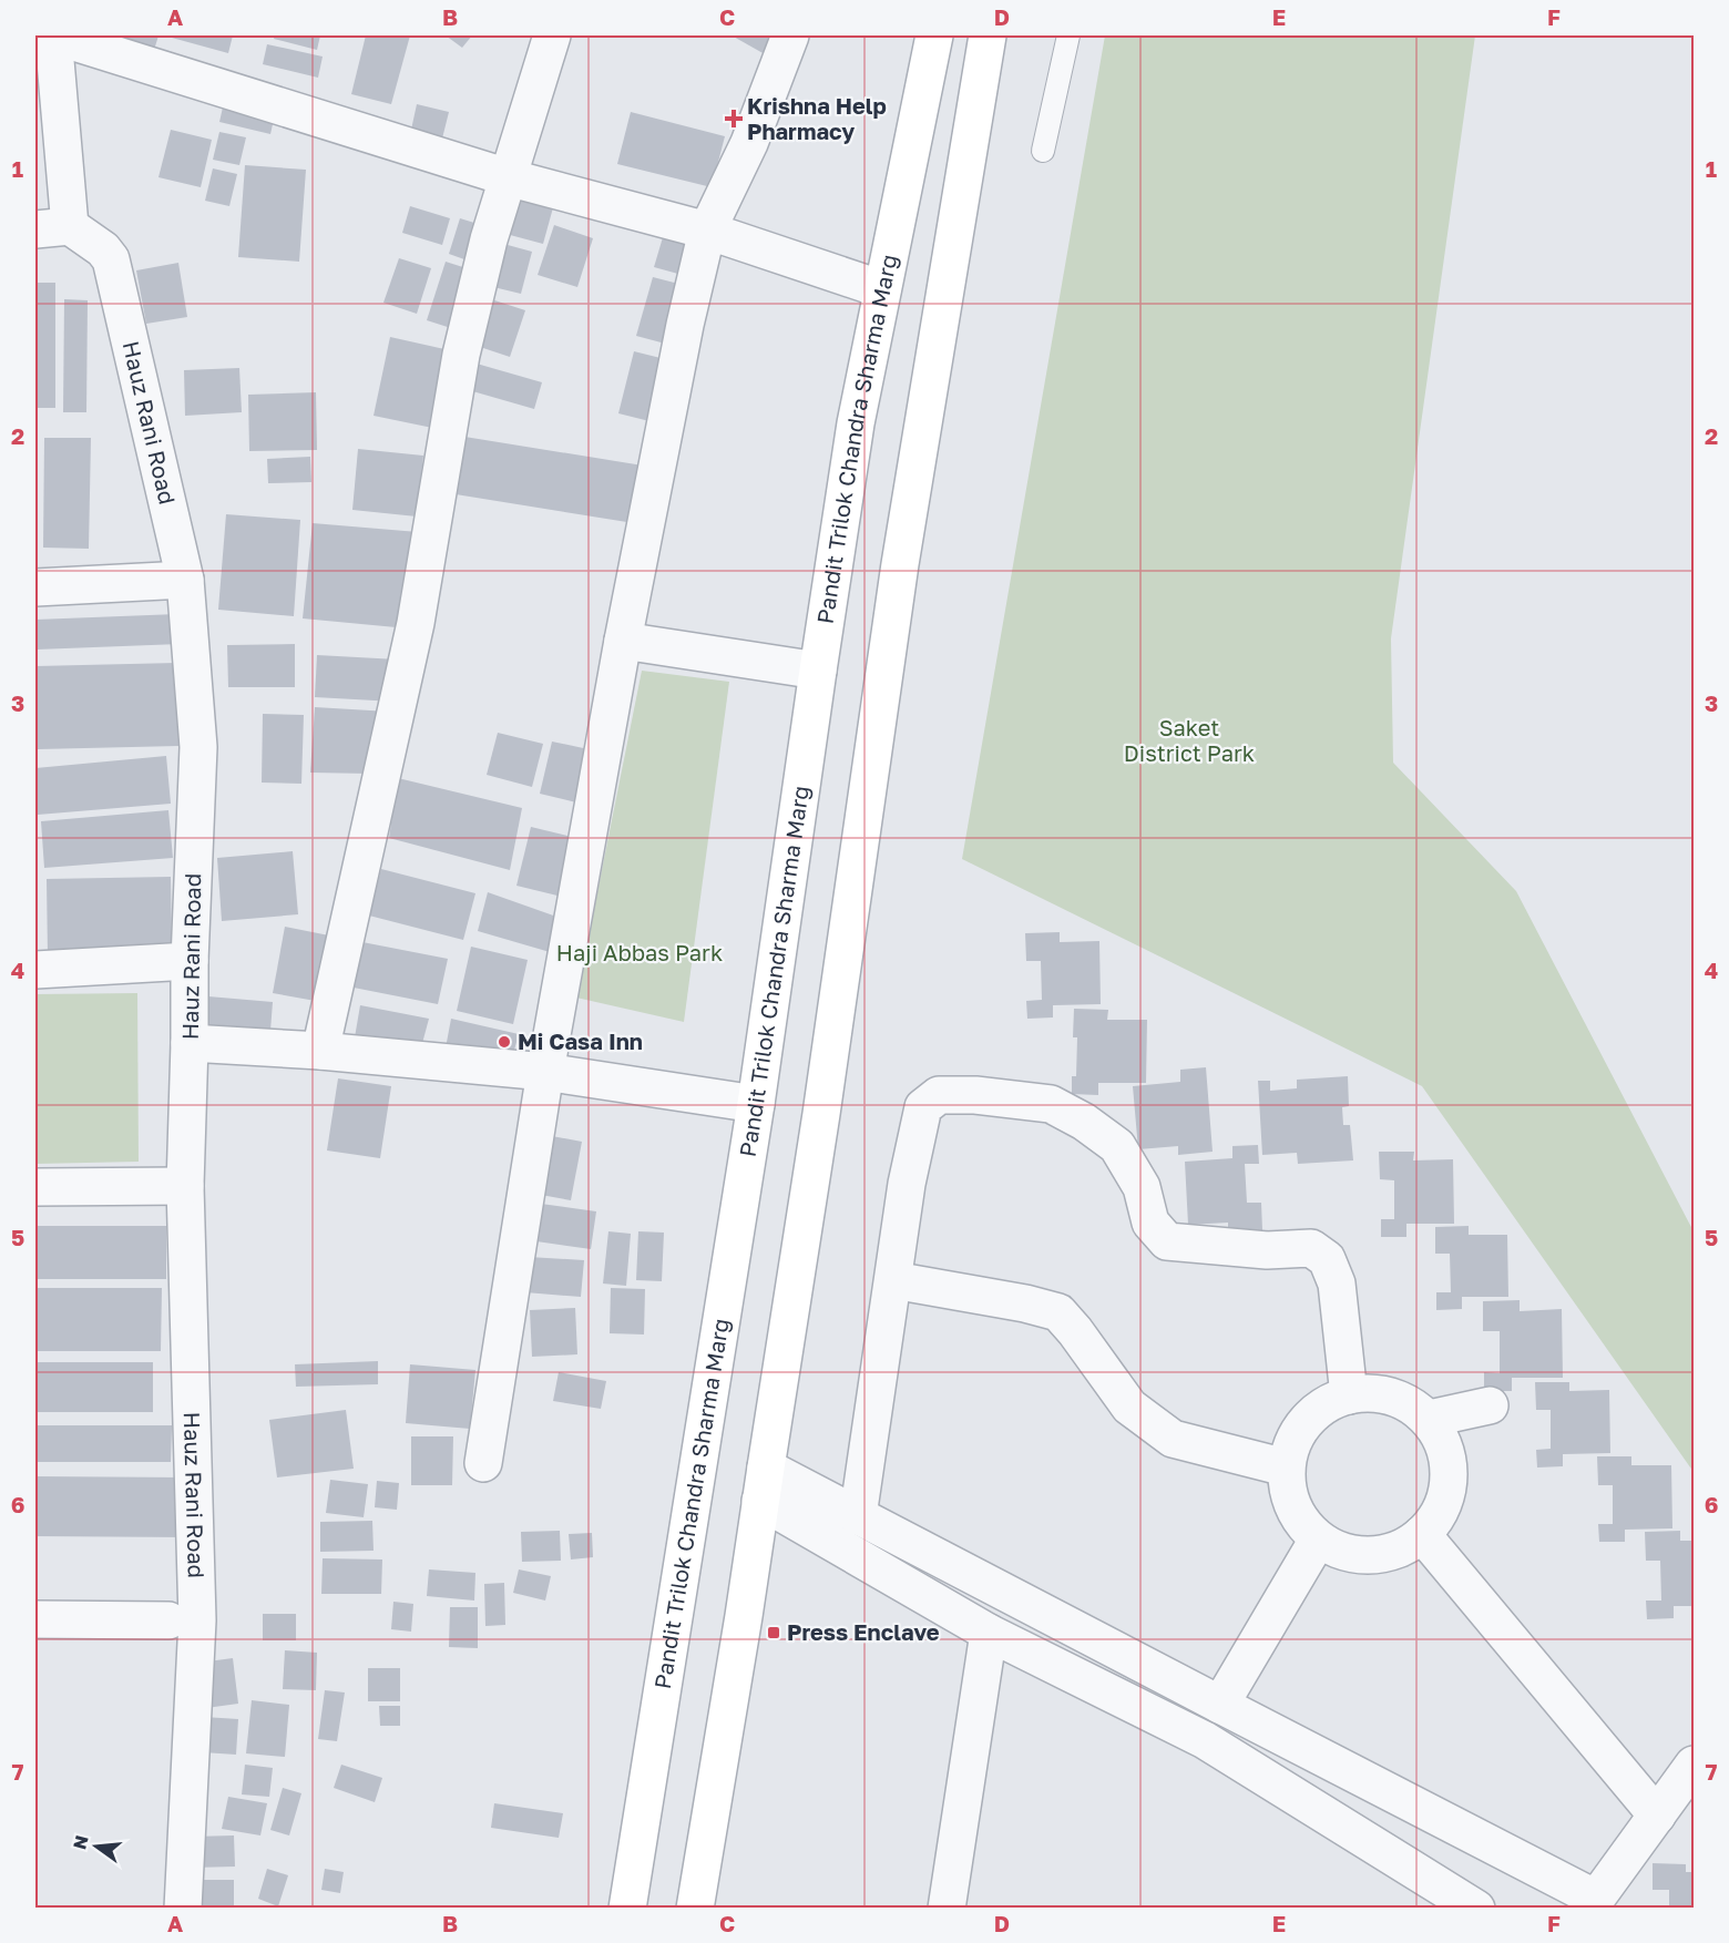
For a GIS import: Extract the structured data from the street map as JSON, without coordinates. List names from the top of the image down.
{
  "streets": {
    "main road": ["Pandit Trilok Chandra Sharma Marg"],
    "street": ["Hauz Rani Road"]
  },
  "parks": ["Saket District Park", "Haji Abbas Park"],
  "places": {
    "health": ["Krishna Help Pharmacy"],
    "other": ["Mi Casa Inn"],
    "transit": ["Press Enclave"]
  },
  "north": "left",
  "grid": {
    "columns": [
      "A",
      "B",
      "C",
      "D",
      "E",
      "F"
    ],
    "rows": [
      "1",
      "2",
      "3",
      "4",
      "5",
      "6",
      "7"
    ]
  }
}
